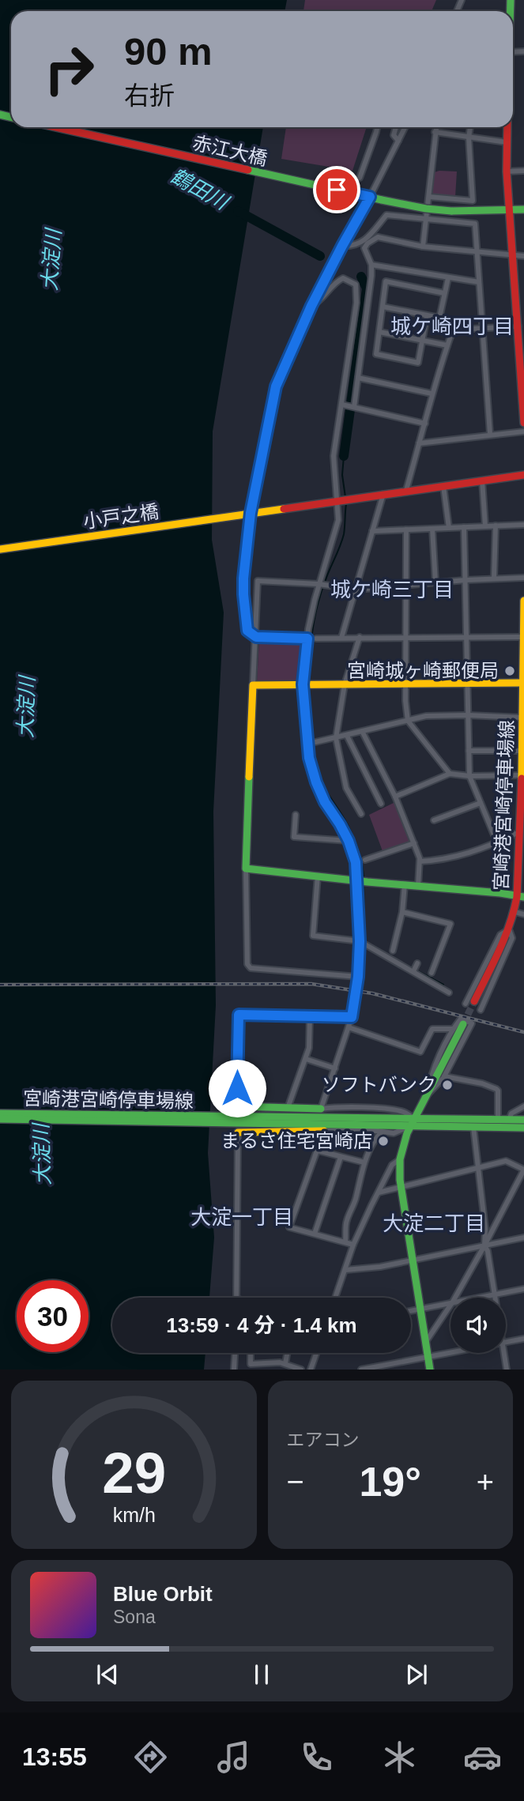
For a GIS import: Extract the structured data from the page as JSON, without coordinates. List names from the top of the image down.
{
  "streets": {
    "street": ["赤江大橋", "小戸之橋", "宮崎港宮崎停車場線"]
  },
  "districts": [
    "城ケ崎四丁目",
    "城ケ崎三丁目",
    "大淀一丁目",
    "大淀二丁目"
  ],
  "water": ["鶴田川", "大淀川"],
  "places": ["宮崎城ヶ崎郵便局", "ソフトバンク", "まるさ住宅宮崎店"],
  "page": {
    "turn": ["90 m", "右折"],
    "limit": "30",
    "trip": "13:59 · 4 分 · 1.4 km",
    "tile": "エアコン",
    "heat": ["−", "19°", "+"],
    "song": ["Blue Orbit", "Sona"],
    "tabs": "13:55",
    "gauge": ["29", "km/h"]
  }
}
